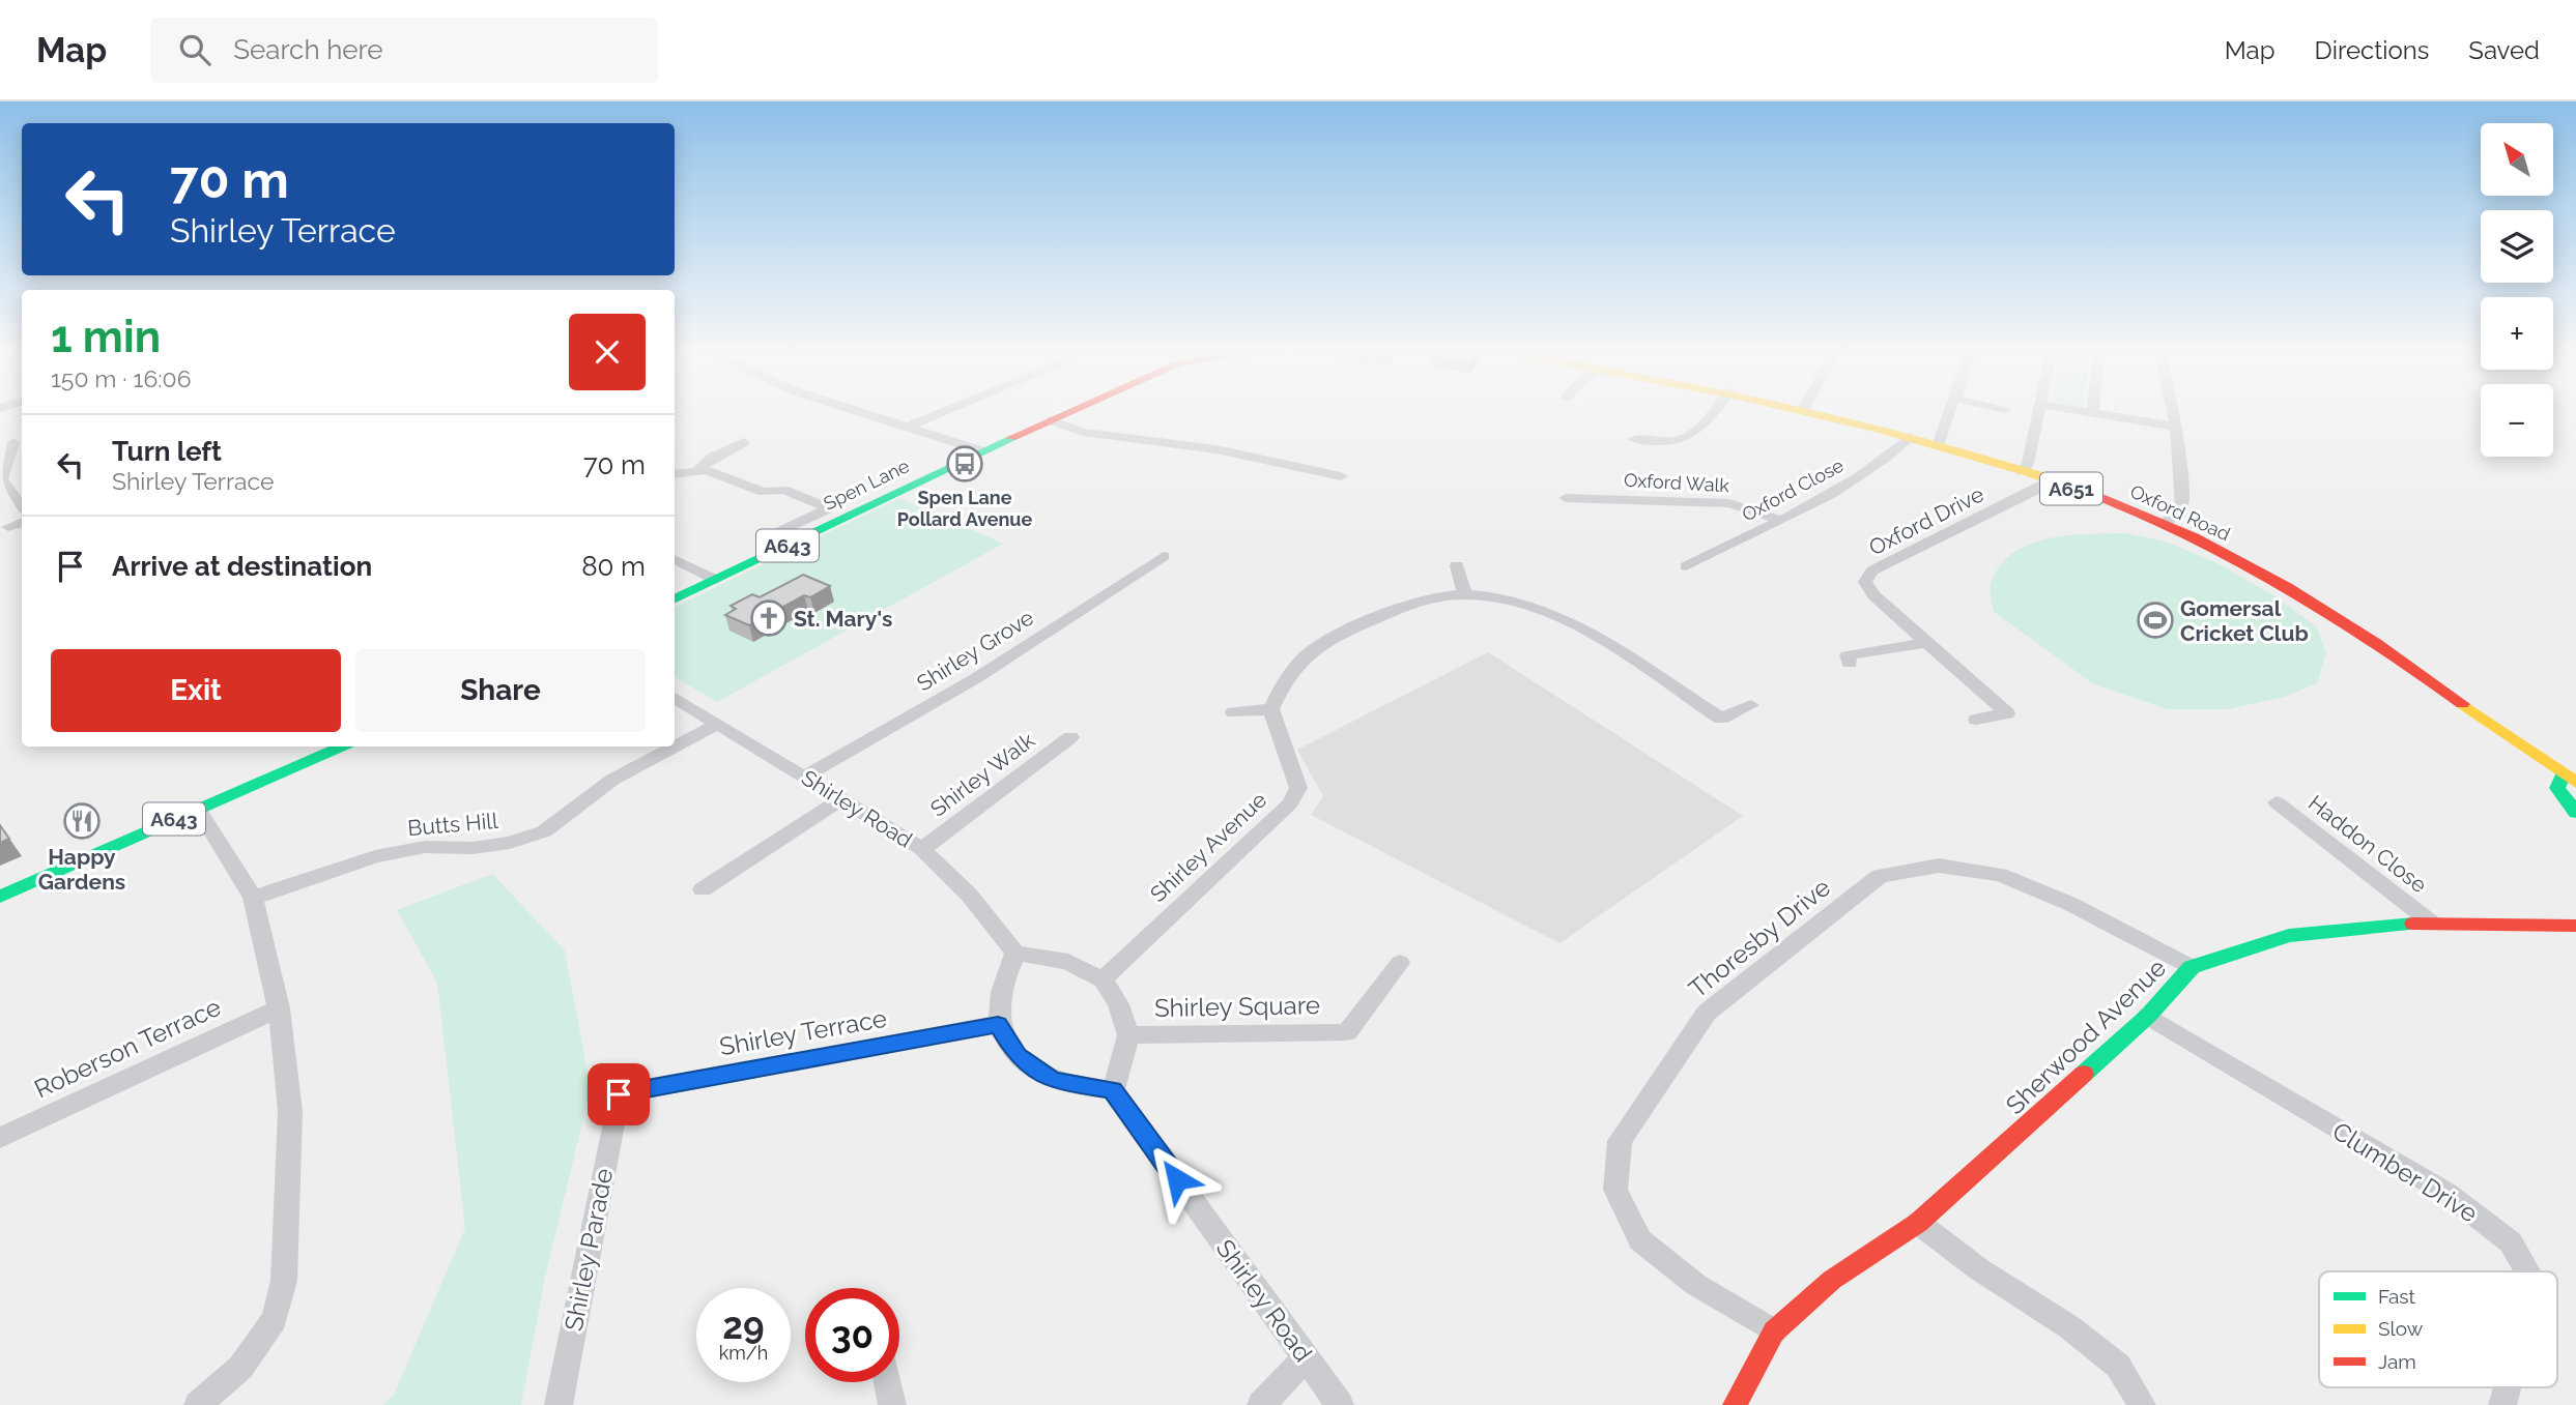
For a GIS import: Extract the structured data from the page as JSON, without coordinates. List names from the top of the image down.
{
  "streets": {
    "main road": [
      "Spen Lane",
      "A651",
      "Oxford Road",
      "A643",
      "Sherwood Avenue"
    ],
    "street": [
      "Oxford Walk",
      "Oxford Close",
      "Oxford Drive",
      "Shirley Grove",
      "Shirley Walk",
      "Shirley Road",
      "Butts Hill",
      "Haddon Close",
      "Shirley Avenue",
      "Thoresby Drive",
      "Shirley Square",
      "Shirley Terrace",
      "Roberson Terrace",
      "Clumber Drive",
      "Shirley Parade"
    ]
  },
  "crossings": [
    ["Oxford Walk", "Oxford Close"],
    ["Oxford Close", "Oxford Road"],
    ["Oxford Road", "Oxford Drive"],
    ["Shirley Grove", "Shirley Road"],
    ["Shirley Walk", "Shirley Road"],
    ["Shirley Road", "Butts Hill"],
    ["Shirley Road", "Shirley Avenue"],
    ["Shirley Road", "Shirley Square"],
    ["Shirley Road", "Shirley Terrace"],
    ["Haddon Close", "Sherwood Avenue"],
    ["Shirley Avenue", "Shirley Square"],
    ["Shirley Avenue", "Shirley Terrace"],
    ["Thoresby Drive", "Sherwood Avenue"],
    ["Shirley Square", "Shirley Terrace"],
    ["Shirley Terrace", "Shirley Parade"],
    ["Sherwood Avenue", "Clumber Drive"]
  ],
  "places": {
    "bus stop": ["Spen Lane Pollard Avenue"],
    "church": ["St. Mary's"],
    "sports": ["Gomersal Cricket Club"],
    "restaurant": ["Happy Gardens"]
  },
  "legend": ["Fast", "Slow", "Jam"],
  "north": "top left",
  "page": {
    "header": "Map",
    "search": "Search here",
    "nav": ["Map", "Directions", "Saved"],
    "map_buttons": ["+", "−"],
    "turn": ["70 m", "Shirley Terrace"],
    "heading": ["1 min", "150 m · 16:06"],
    "list": [
      {
        "name": "Turn left",
        "note": "Shirley Terrace",
        "value": "70 m"
      },
      {
        "name": "Arrive at destination",
        "value": "80 m"
      }
    ],
    "buttons": ["Exit", "Share"],
    "speed": "29 km/h",
    "limit": "30"
  }
}
